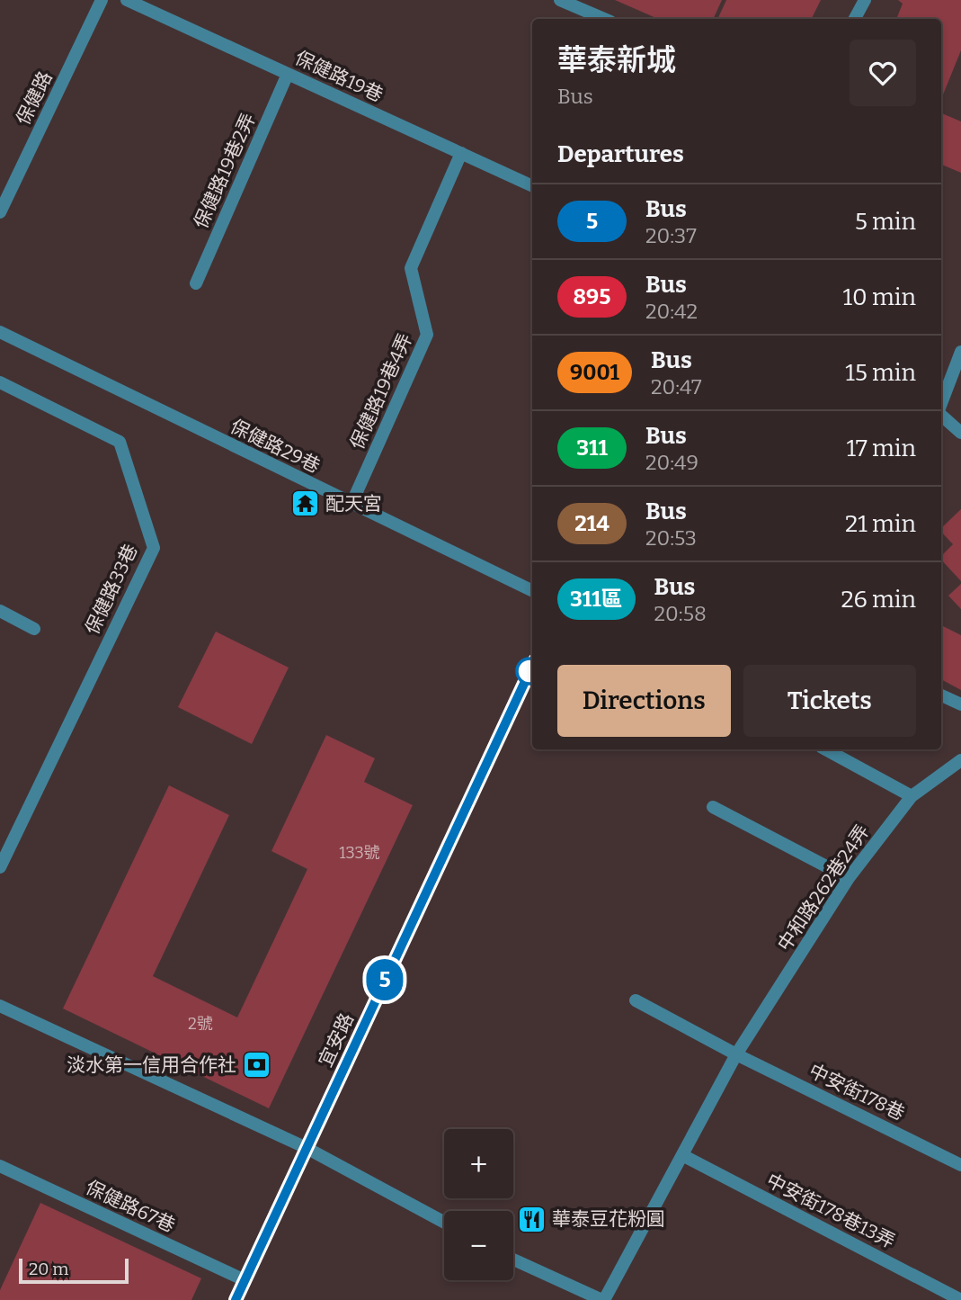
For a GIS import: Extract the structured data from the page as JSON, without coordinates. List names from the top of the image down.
{
  "streets": {
    "street": [
      "保健路19巷",
      "保健路",
      "保健路19巷2弄",
      "保健路19巷4弄",
      "保健路29巷",
      "保健路33巷",
      "中和路262巷24弄",
      "宜安路",
      "中安街178巷",
      "保健路67巷",
      "中安街178巷13弄"
    ]
  },
  "crossings": [
    ["保健路19巷", "保健路19巷2弄"],
    ["保健路19巷", "保健路19巷4弄"],
    ["保健路19巷4弄", "保健路29巷"],
    ["中和路262巷24弄", "中安街178巷"],
    ["宜安路", "保健路67巷"]
  ],
  "places": {
    "temple": ["配天宮"],
    "bank": ["淡水第一信用合作社"],
    "restaurant": ["華泰豆花粉圓"]
  },
  "lines": ["bus line 5"],
  "house_numbers": ["133號", "2號"],
  "scale_bar": "20 m",
  "page": {
    "on_map": "5",
    "heading": [
      ["華泰新城", "Bus"],
      "Departures"
    ],
    "list": [
      {
        "mark": "5",
        "name": "Bus",
        "note": "20:37",
        "value": "5 min"
      },
      {
        "mark": "895",
        "name": "Bus",
        "note": "20:42",
        "value": "10 min"
      },
      {
        "mark": "9001",
        "name": "Bus",
        "note": "20:47",
        "value": "15 min"
      },
      {
        "mark": "311",
        "name": "Bus",
        "note": "20:49",
        "value": "17 min"
      },
      {
        "mark": "214",
        "name": "Bus",
        "note": "20:53",
        "value": "21 min"
      },
      {
        "mark": "311區",
        "name": "Bus",
        "note": "20:58",
        "value": "26 min"
      }
    ],
    "buttons": ["Directions", "Tickets"],
    "map_buttons": ["+", "−"],
    "scale": "20 m"
  }
}
